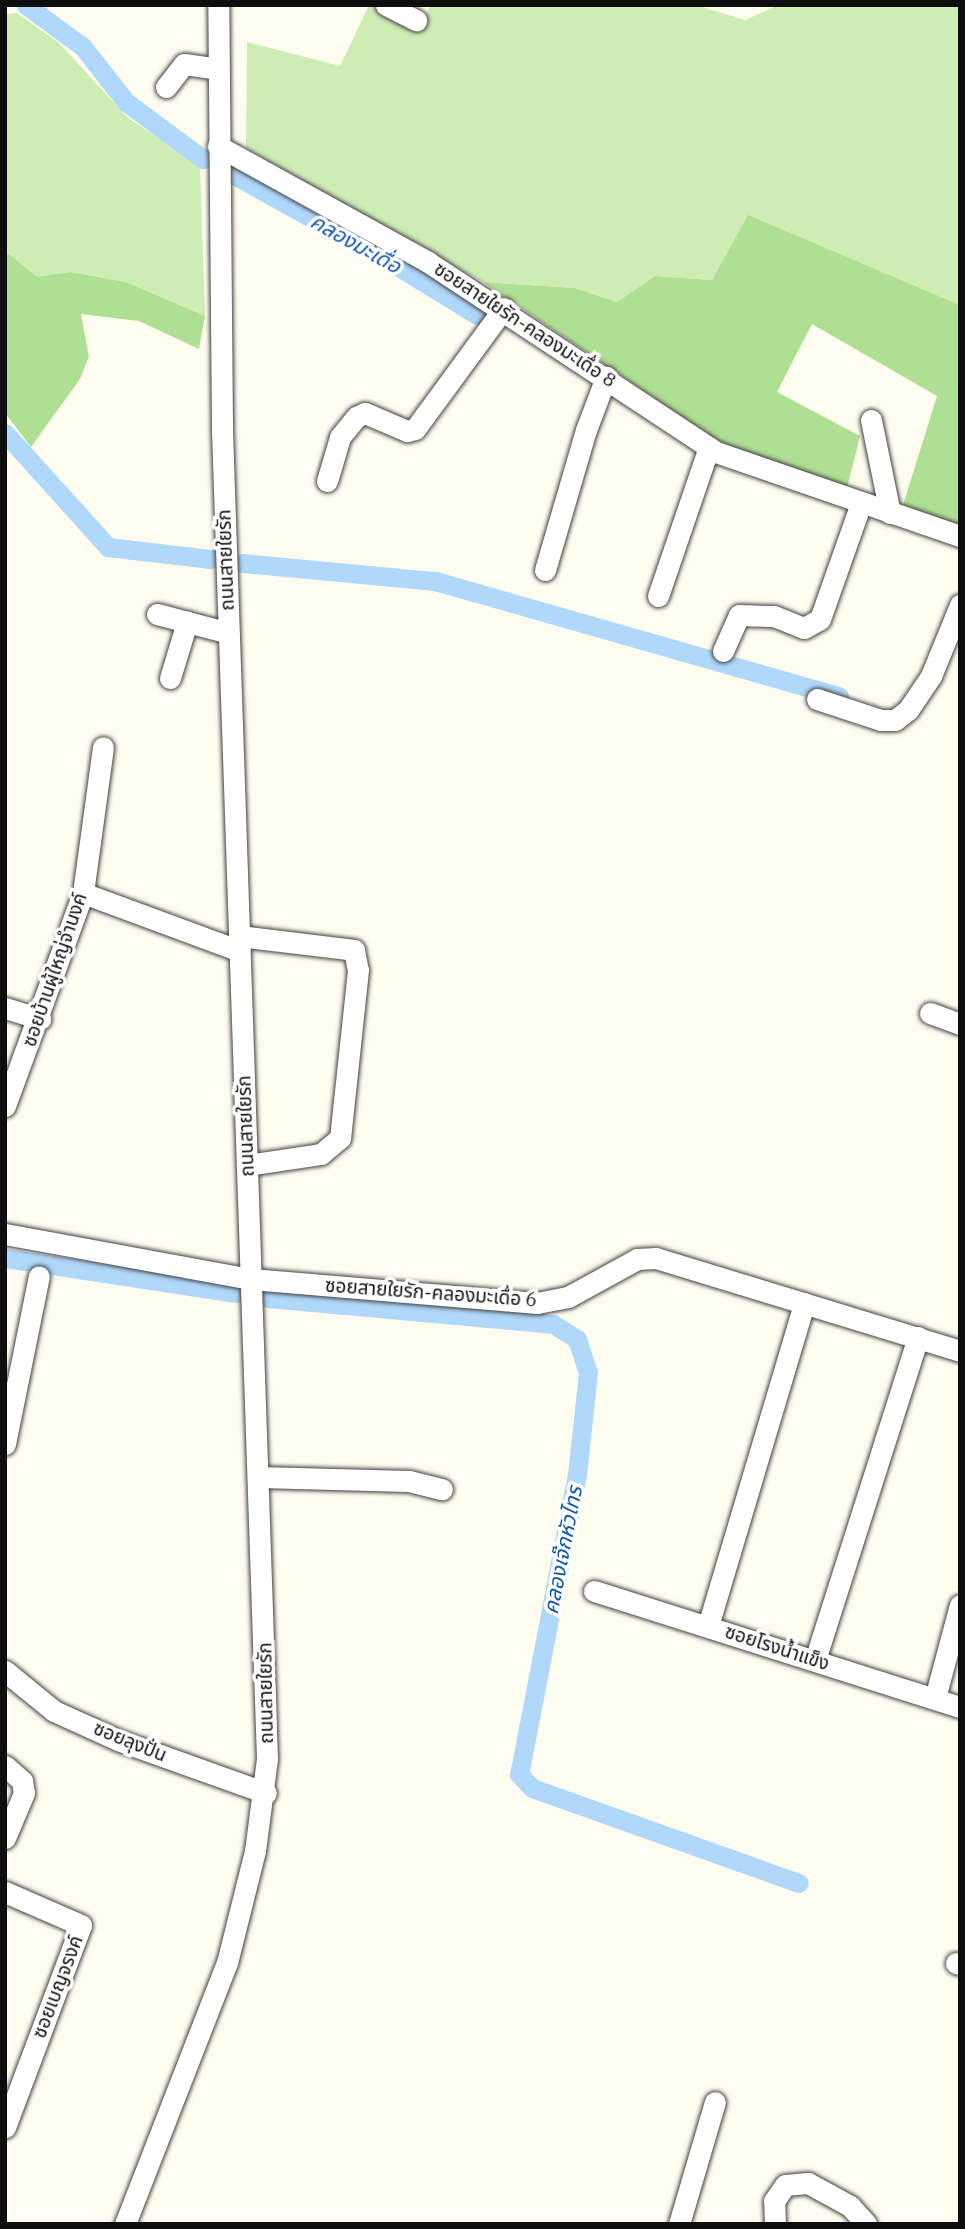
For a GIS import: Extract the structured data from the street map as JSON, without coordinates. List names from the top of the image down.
{
  "streets": {
    "street": [
      "ซอยสายใยรัก-คลองมะเดื่อ 8",
      "ถนนสายใยรัก",
      "ซอยบ้านผู้ใหญ่จำนงค์",
      "ซอยสายใยรัก-คลองมะเดื่อ 6",
      "ซอยโรงน้ำแข็ง",
      "ซอยลุงปั่น",
      "ซอยเบญจรงค์"
    ]
  },
  "crossings": [
    ["ซอยสายใยรัก-คลองมะเดื่อ 8", "ถนนสายใยรัก"],
    ["ถนนสายใยรัก", "ซอยสายใยรัก-คลองมะเดื่อ 6"],
    ["ถนนสายใยรัก", "ซอยลุงปั่น"]
  ],
  "water": ["คลองมะเดื่อ", "คลองเจ๊กหัวไทร"]
}
